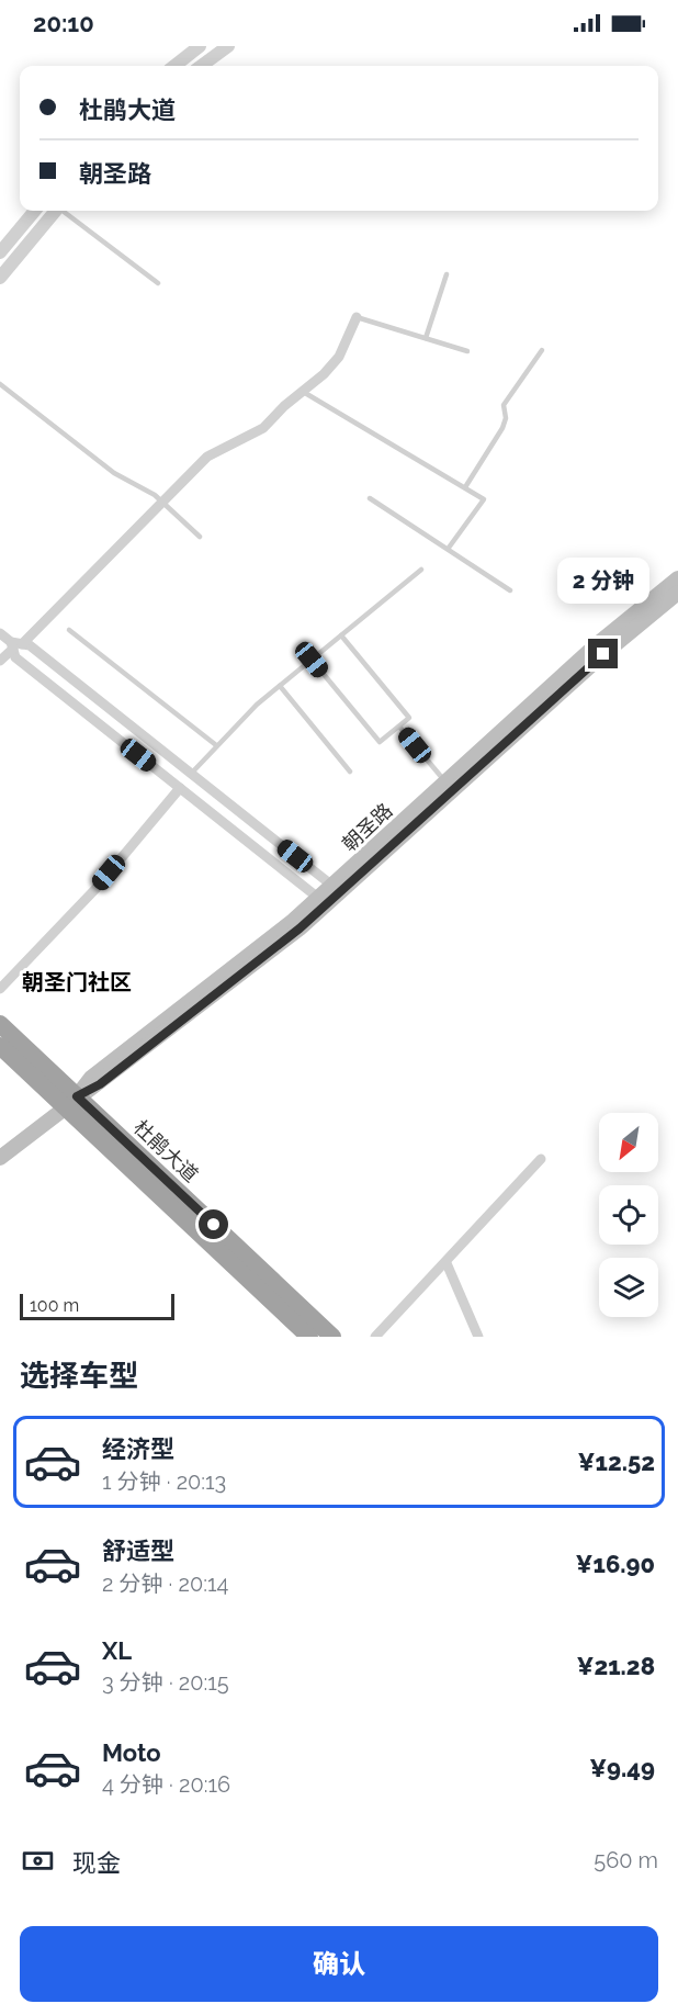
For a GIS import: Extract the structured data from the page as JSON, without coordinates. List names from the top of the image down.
{
  "streets": {
    "highway": ["杜鹃大道"],
    "main road": ["朝圣路"]
  },
  "crossings": [
    ["朝圣路", "杜鹃大道"]
  ],
  "districts": ["朝圣门社区"],
  "scale_bar": "100 m",
  "north": "bottom left",
  "page": {
    "status": "20:10",
    "banner": ["杜鹃大道", "朝圣路"],
    "bubble": "2 分钟",
    "scale": "100 m",
    "heading": "选择车型",
    "list": [
      {
        "name": "经济型",
        "note": "1 分钟 · 20:13",
        "value": "¥12.52"
      },
      {
        "name": "舒适型",
        "note": "2 分钟 · 20:14",
        "value": "¥16.90"
      },
      {
        "name": "XL",
        "note": "3 分钟 · 20:15",
        "value": "¥21.28"
      },
      {
        "name": "Moto",
        "note": "4 分钟 · 20:16",
        "value": "¥9.49"
      }
    ],
    "pay": ["现金", "560 m"],
    "buttons": "确认"
  }
}
